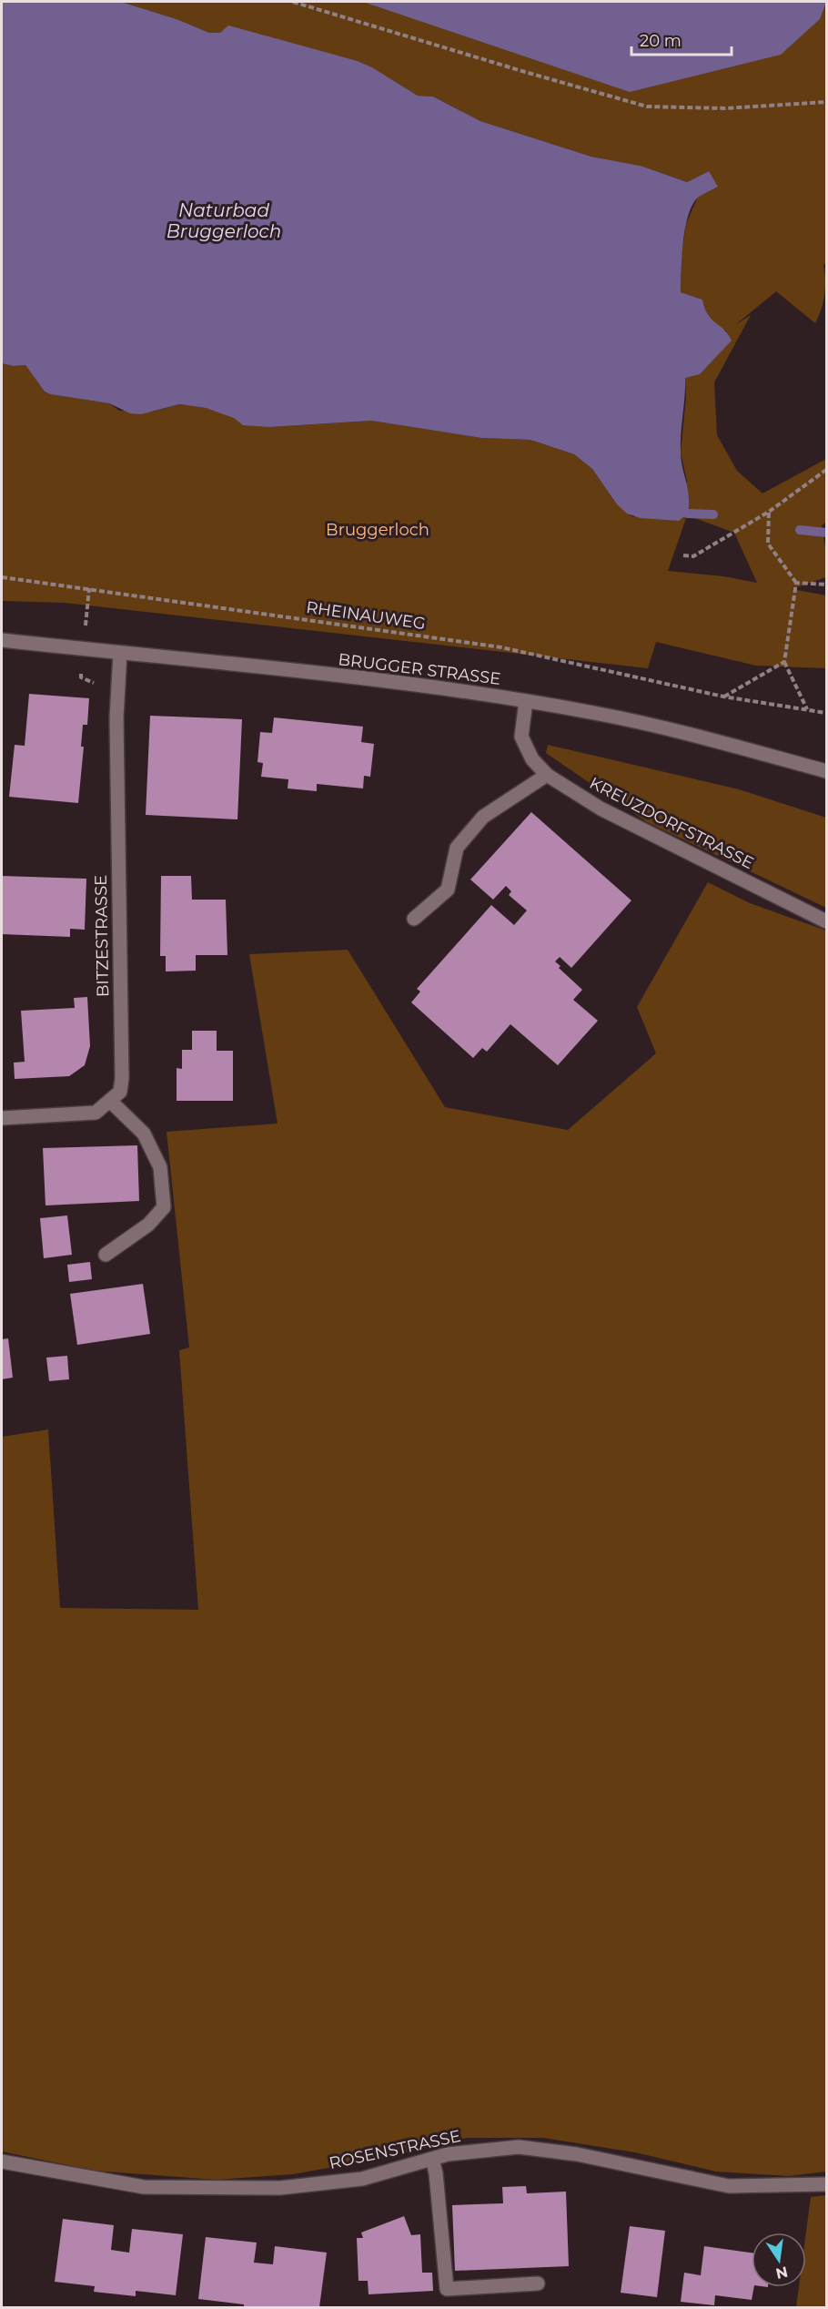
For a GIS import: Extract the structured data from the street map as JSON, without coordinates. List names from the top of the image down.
{
  "streets": {
    "street": [
      "BRUGGER STRASSE",
      "KREUZDORFSTRASSE",
      "BITZESTRASSE",
      "ROSENSTRASSE"
    ],
    "path": ["RHEINAUWEG"]
  },
  "crossings": [
    ["BRUGGER STRASSE", "KREUZDORFSTRASSE"],
    ["BRUGGER STRASSE", "BITZESTRASSE"]
  ],
  "water": ["Naturbad Bruggerloch"],
  "parks": ["Bruggerloch"],
  "scale_bar": "20 m",
  "north": "bottom"
}
